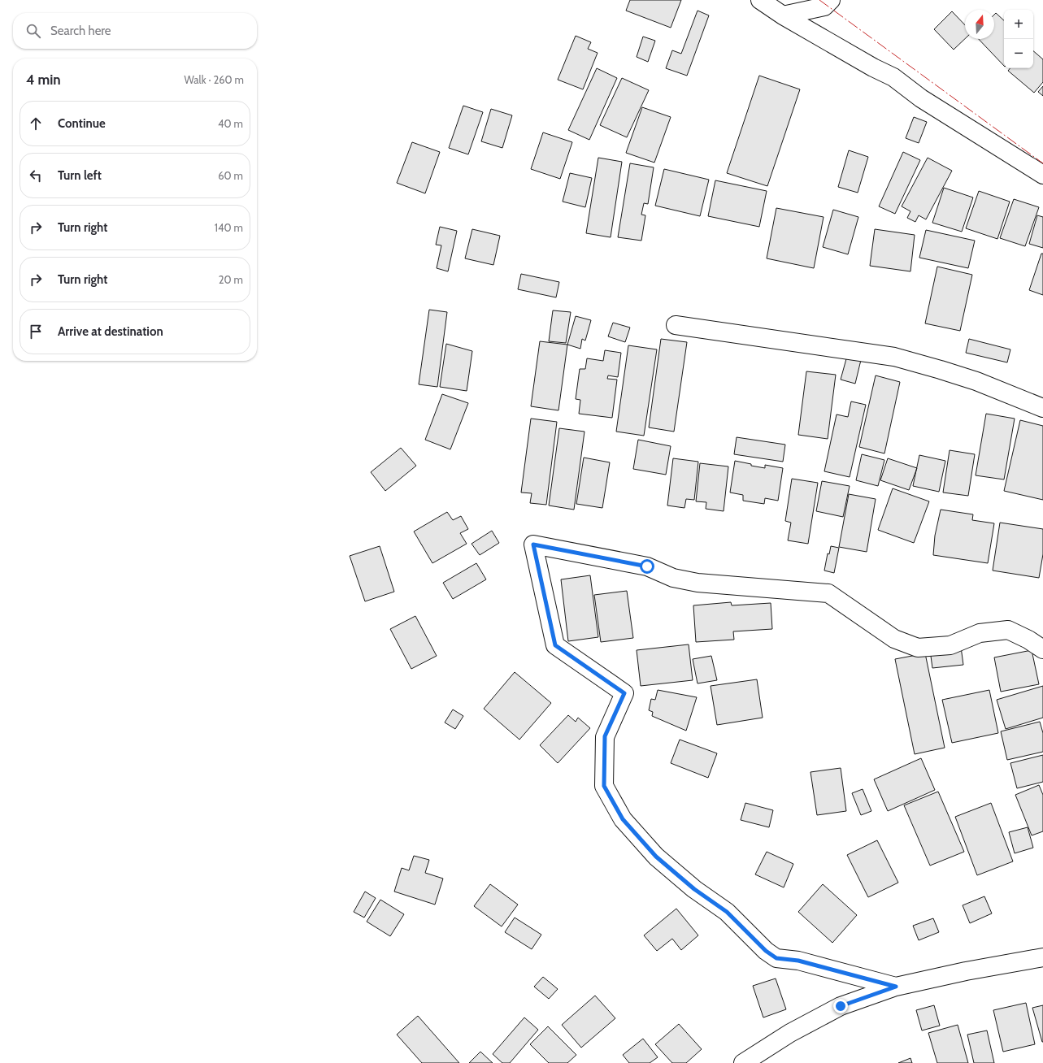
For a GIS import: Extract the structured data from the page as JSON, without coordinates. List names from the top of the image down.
{
  "north": "top",
  "page": {
    "map_buttons": ["+", "−"],
    "search": "Search here",
    "heading": ["4 min", "Walk · 260 m"],
    "list": [
      ["Continue", "40 m"],
      ["Turn left", "60 m"],
      ["Turn right", "140 m"],
      ["Turn right", "20 m"],
      "Arrive at destination"
    ]
  }
}
